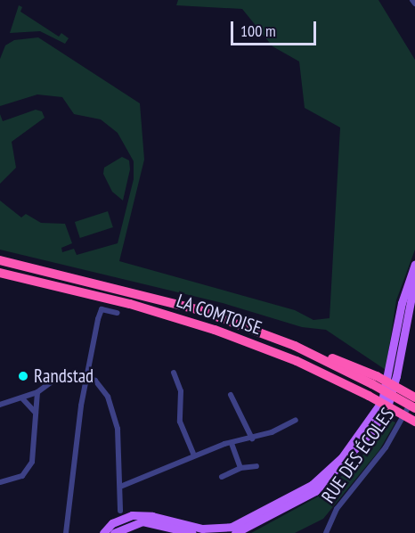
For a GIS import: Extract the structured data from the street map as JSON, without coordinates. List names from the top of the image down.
{
  "streets": {
    "highway": ["LA COMTOISE"],
    "street": ["RUE DES ÉCOLES"]
  },
  "crossings": [
    ["LA COMTOISE", "RUE DES ÉCOLES"]
  ],
  "places": ["Randstad"],
  "scale_bar": "100 m"
}
